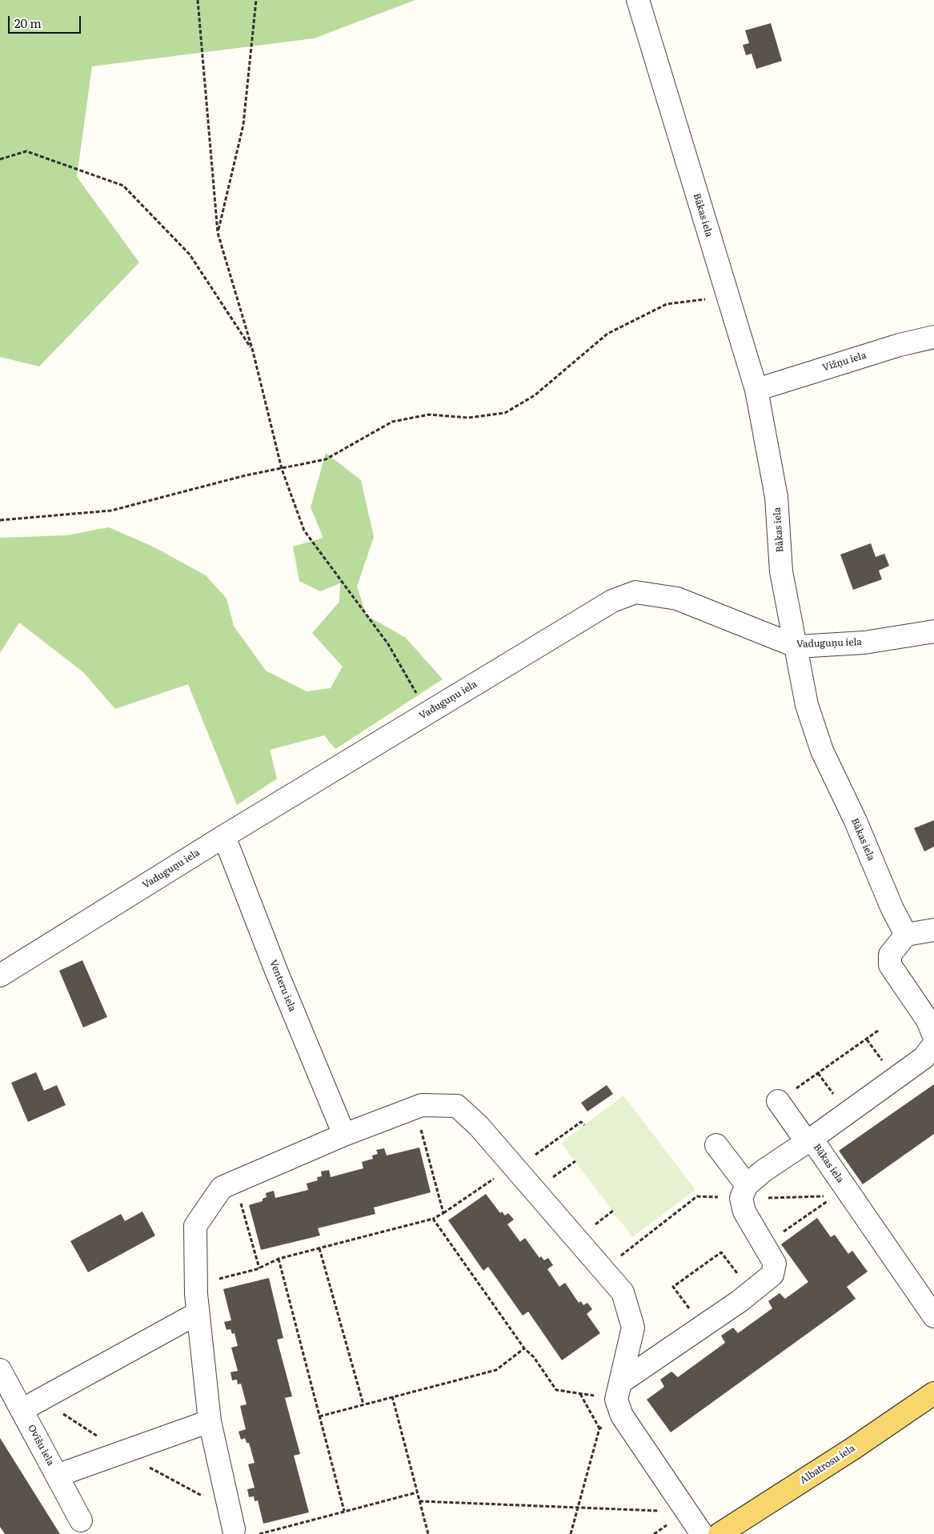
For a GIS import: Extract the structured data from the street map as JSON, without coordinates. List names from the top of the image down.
{
  "streets": {
    "main road": ["Albatrosu iela"],
    "street": [
      "Bākas iela",
      "Vižņu iela",
      "Vaduguņu iela",
      "Venteru iela",
      "Ovīšu iela"
    ]
  },
  "crossings": [
    ["Bākas iela", "Vižņu iela"],
    ["Bākas iela", "Vaduguņu iela"],
    ["Vaduguņu iela", "Venteru iela"]
  ],
  "scale_bar": "20 m"
}
